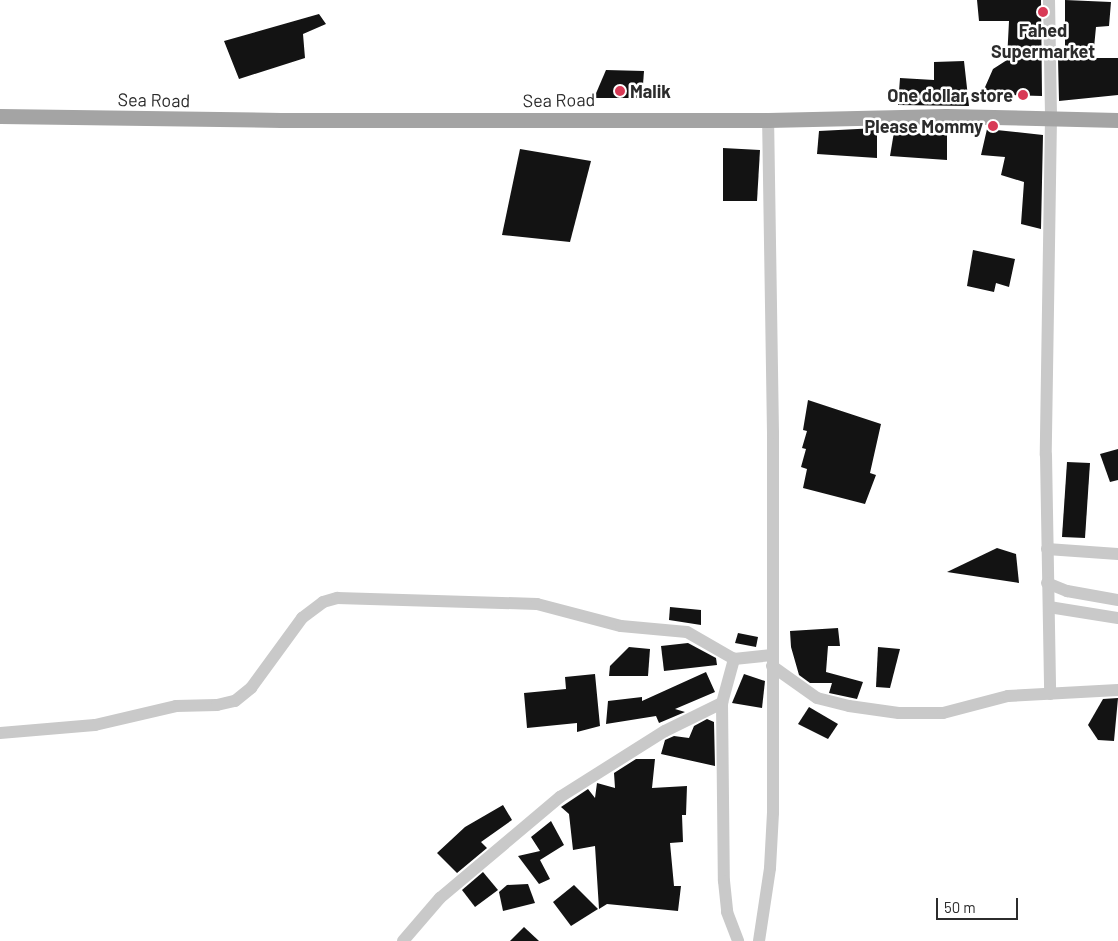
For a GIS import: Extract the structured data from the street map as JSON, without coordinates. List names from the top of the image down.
{
  "streets": {
    "main road": ["Sea Road"]
  },
  "places": [
    "Fahed Supermarket",
    "Malik",
    "One dollar store",
    "Please Mommy"
  ],
  "scale_bar": "50 m"
}
